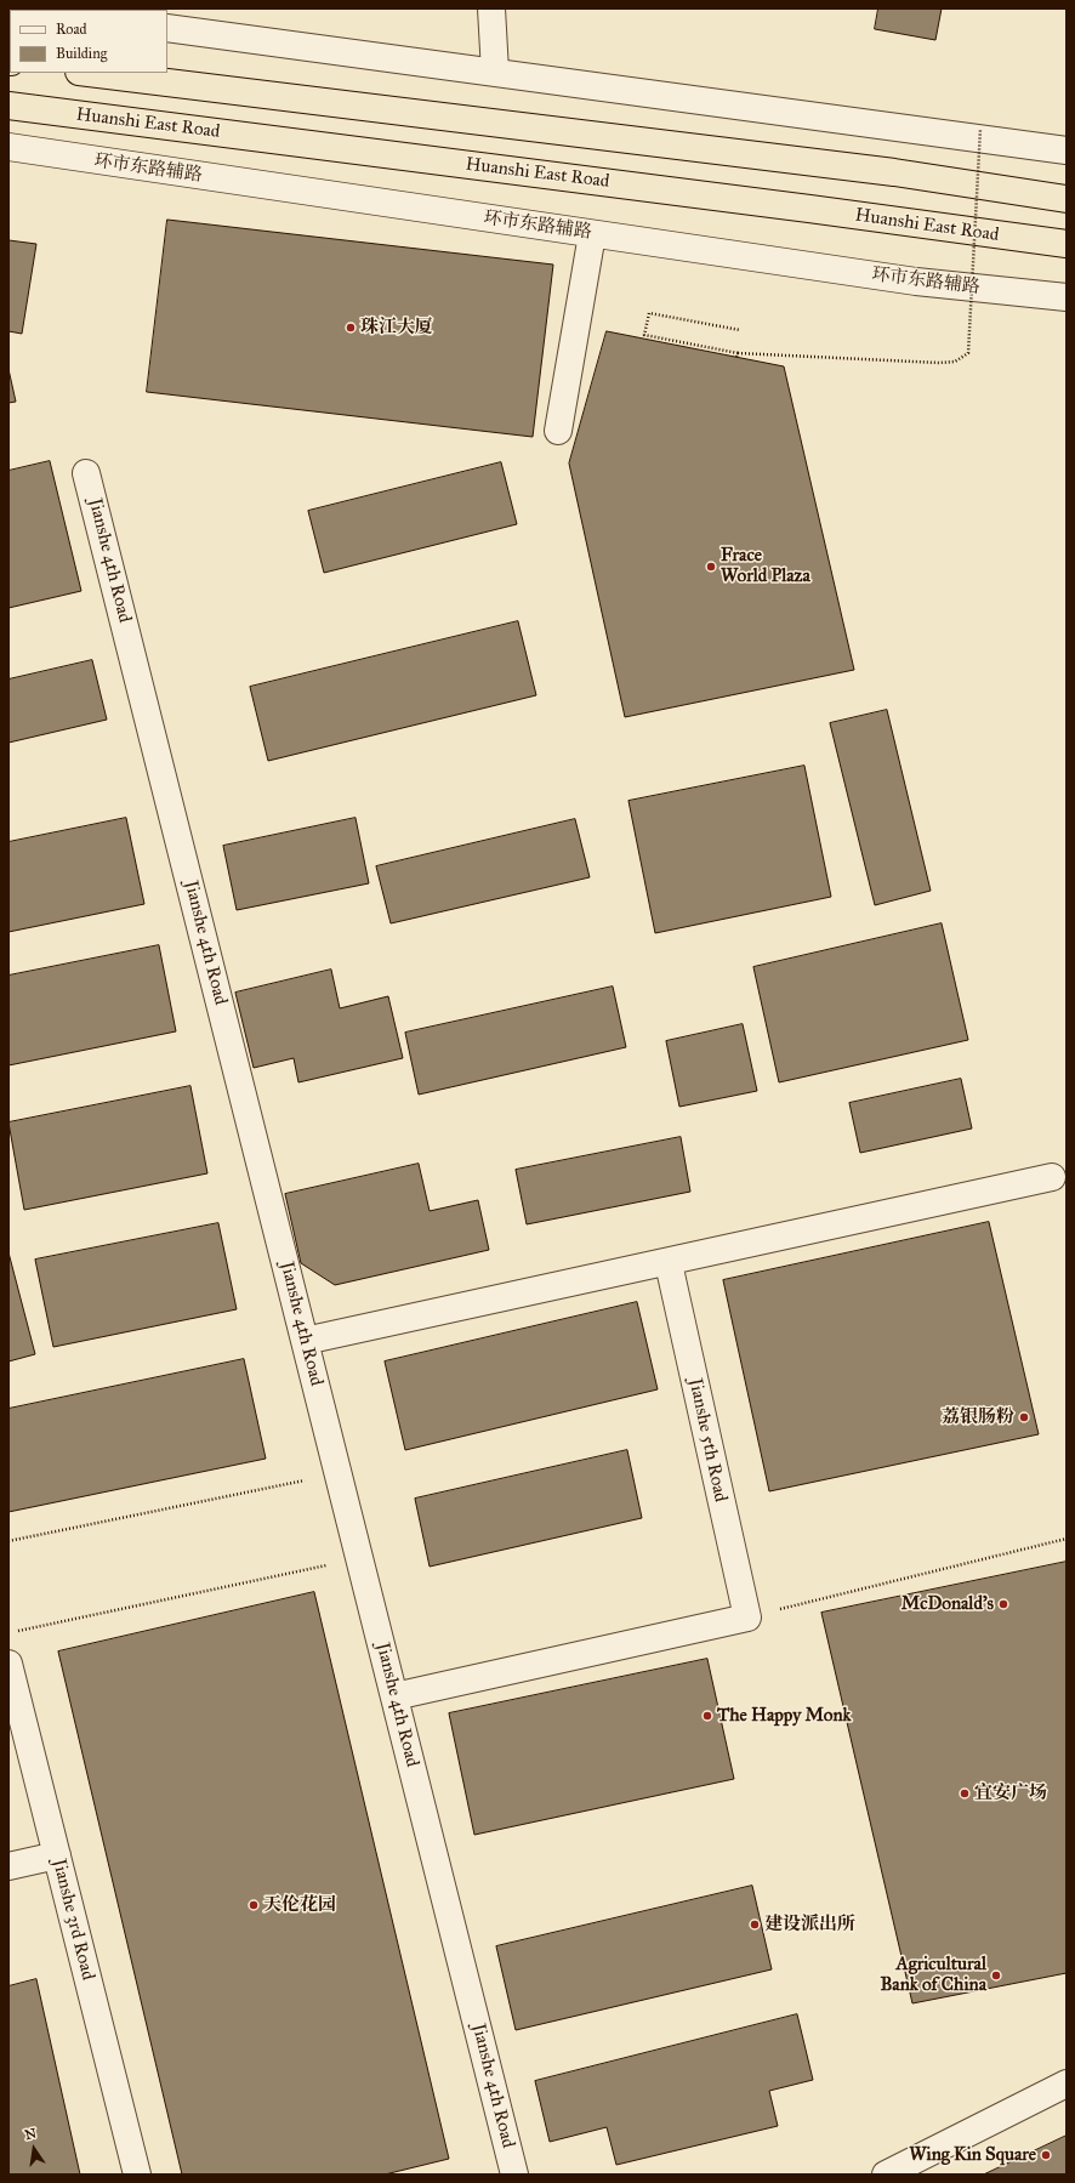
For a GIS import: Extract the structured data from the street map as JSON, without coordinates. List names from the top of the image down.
{
  "streets": {
    "highway": ["Huanshi East Road"],
    "street": [
      "环市东路辅路",
      "Jianshe 4th Road",
      "Jianshe 5th Road",
      "Jianshe 3rd Road"
    ]
  },
  "places": [
    "珠江大厦",
    "Frace World Plaza",
    "荔银肠粉",
    "McDonald's",
    "The Happy Monk",
    "宜安广场",
    "天伦花园",
    "建设派出所",
    "Agricultural Bank of China",
    "Wing Kin Square"
  ],
  "legend": ["Road", "Building"],
  "north": "top"
}
